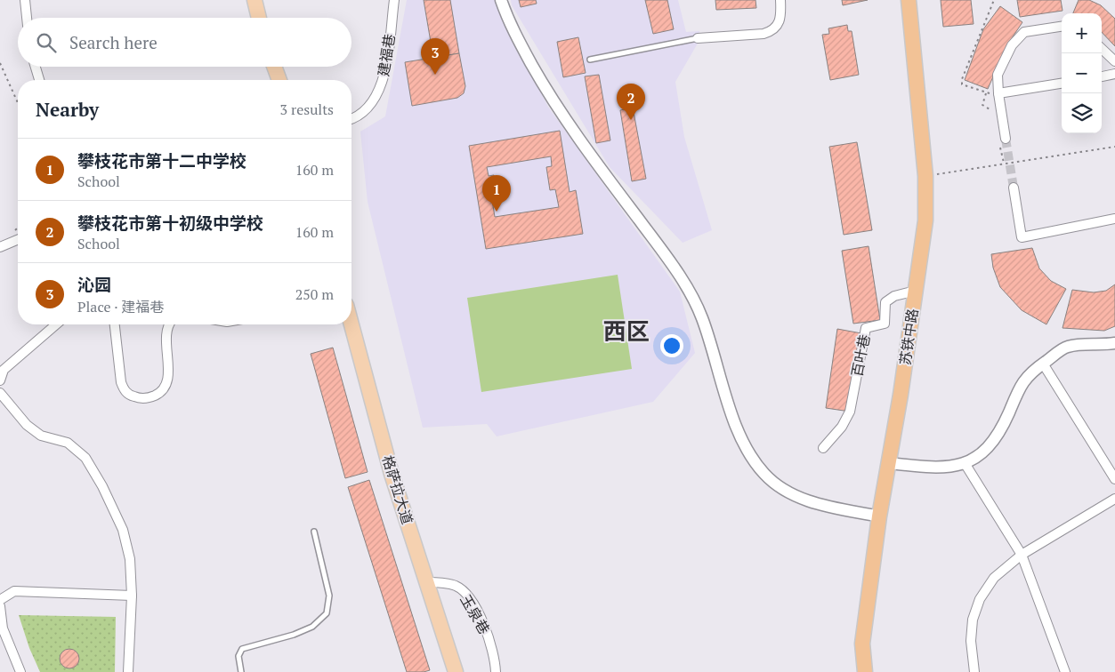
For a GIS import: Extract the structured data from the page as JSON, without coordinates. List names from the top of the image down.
{
  "streets": {
    "highway": ["苏铁中路"],
    "main road": ["格萨拉大道"],
    "street": ["建福巷", "百叶巷", "玉泉巷"]
  },
  "crossings": [
    ["苏铁中路", "百叶巷"],
    ["格萨拉大道", "玉泉巷"]
  ],
  "districts": ["西区"],
  "page": {
    "map_buttons": ["+", "−"],
    "search": "Search here",
    "pins": ["3", "2", "1"],
    "heading": ["Nearby", "3 results"],
    "list": [
      {
        "mark": "1",
        "name": "攀枝花市第十二中学校",
        "note": "School",
        "value": "160 m"
      },
      {
        "mark": "2",
        "name": "攀枝花市第十初级中学校",
        "note": "School",
        "value": "160 m"
      },
      {
        "mark": "3",
        "name": "沁园",
        "note": "Place · 建福巷",
        "value": "250 m"
      }
    ]
  }
}
